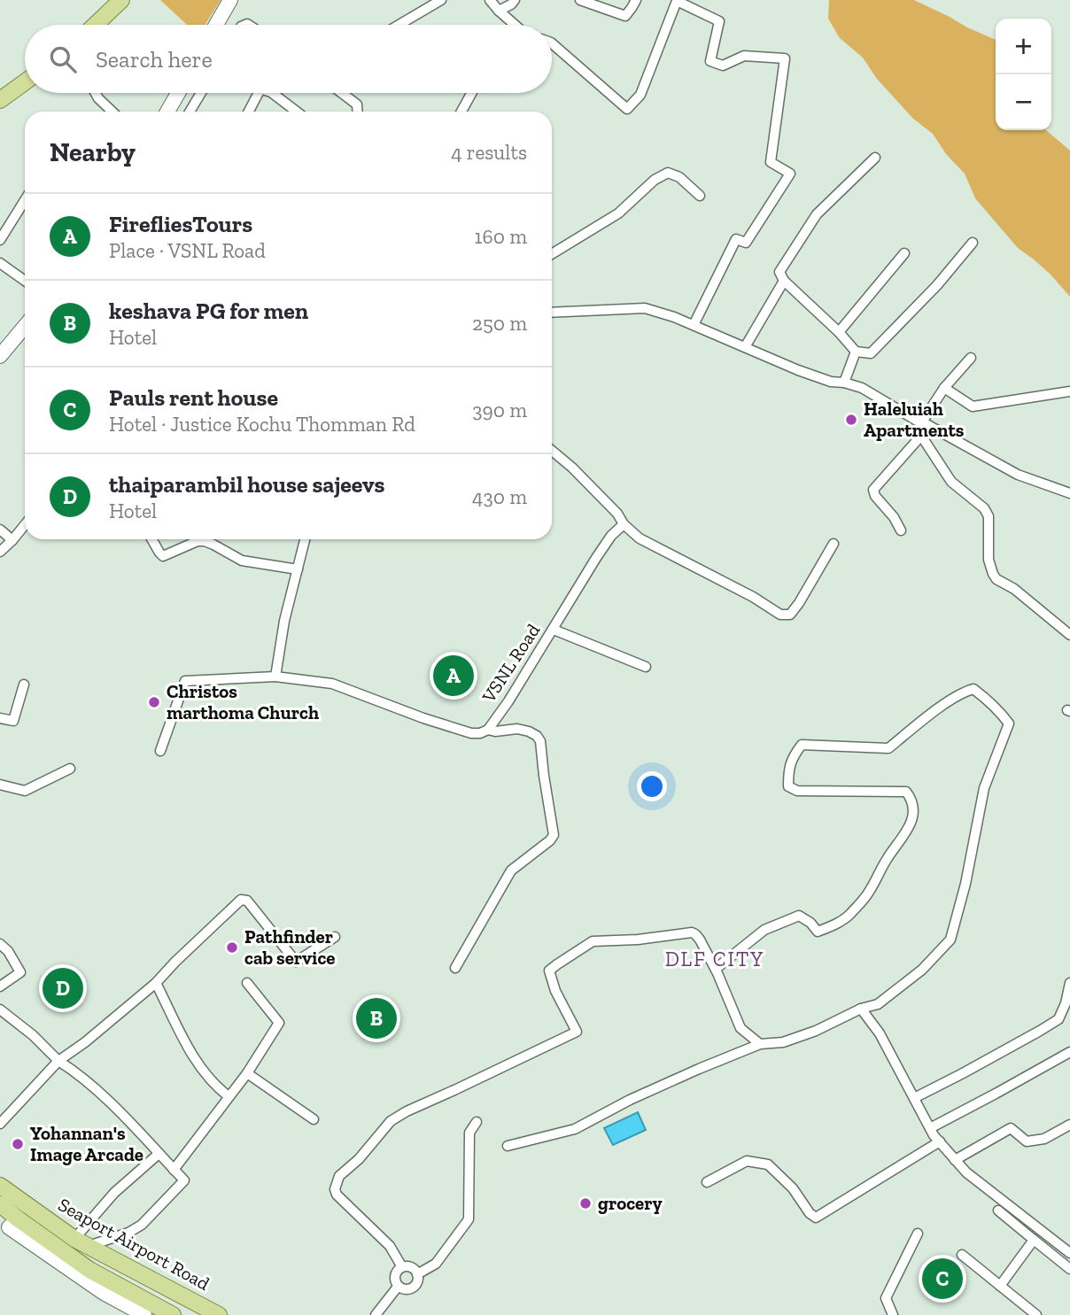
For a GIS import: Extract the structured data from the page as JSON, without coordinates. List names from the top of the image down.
{
  "streets": {
    "main road": ["Seaport Airport Road"],
    "street": ["VSNL Road"]
  },
  "districts": ["DLF CITY"],
  "places": [
    "Haleluiah Apartments",
    "Christos marthoma Church",
    "Pathfinder cab service",
    "Yohannan's Image Arcade",
    "grocery"
  ],
  "page": {
    "map_buttons": ["+", "−"],
    "search": "Search here",
    "heading": ["Nearby", "4 results"],
    "list": [
      {
        "mark": "A",
        "name": "FirefliesTours",
        "note": "Place · VSNL Road",
        "value": "160 m"
      },
      {
        "mark": "B",
        "name": "keshava PG for men",
        "note": "Hotel",
        "value": "250 m"
      },
      {
        "mark": "C",
        "name": "Pauls rent house",
        "note": "Hotel · Justice Kochu Thomman Rd",
        "value": "390 m"
      },
      {
        "mark": "D",
        "name": "thaiparambil house sajeevs",
        "note": "Hotel",
        "value": "430 m"
      }
    ],
    "pins": [
      "A",
      "D",
      "B",
      "C"
    ]
  }
}
